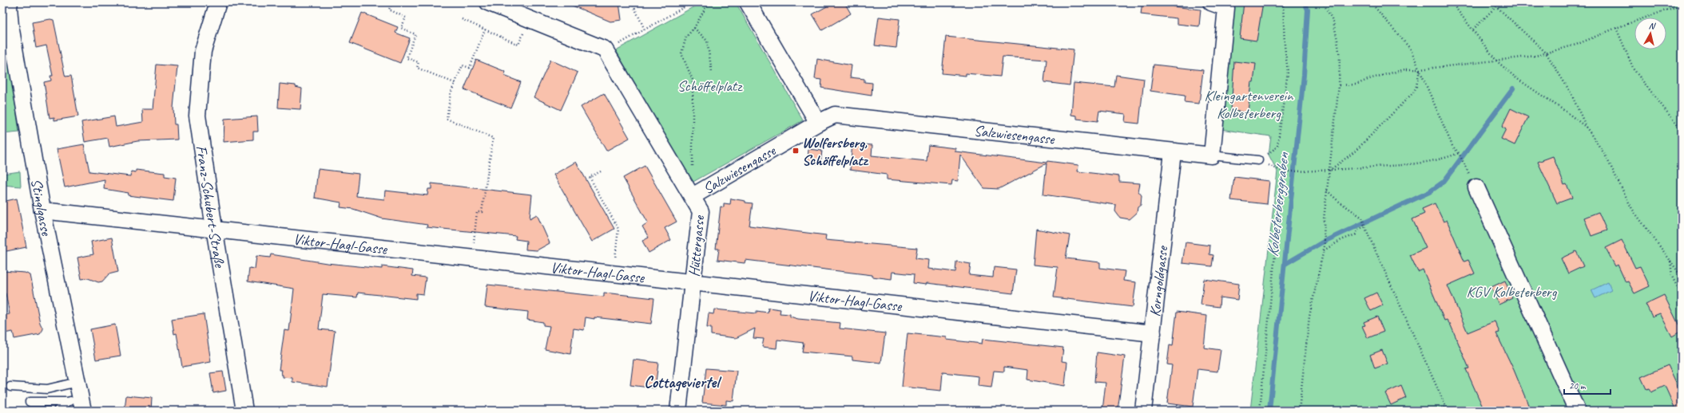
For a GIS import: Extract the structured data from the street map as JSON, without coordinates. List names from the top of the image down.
{
  "streets": {
    "street": [
      "Salzwiesengasse",
      "Franz-Schubert-Straße",
      "Stinglgasse",
      "Viktor-Hagl-Gasse",
      "Hüttergasse",
      "Korngoldgasse"
    ]
  },
  "crossings": [
    ["Salzwiesengasse", "Hüttergasse"],
    ["Salzwiesengasse", "Korngoldgasse"],
    ["Franz-Schubert-Straße", "Viktor-Hagl-Gasse"],
    ["Stinglgasse", "Viktor-Hagl-Gasse"],
    ["Viktor-Hagl-Gasse", "Hüttergasse"],
    ["Viktor-Hagl-Gasse", "Korngoldgasse"]
  ],
  "districts": ["Cottageviertel"],
  "water": ["Kolbeterberggraben"],
  "parks": ["Schöffelplatz", "Kleingartenverein Kolbeterberg", "KGV Kolbeterberg"],
  "places": {
    "transit": ["Wolfersberg, Schöffelplatz"]
  },
  "scale_bar": "20 m",
  "north": "top"
}
